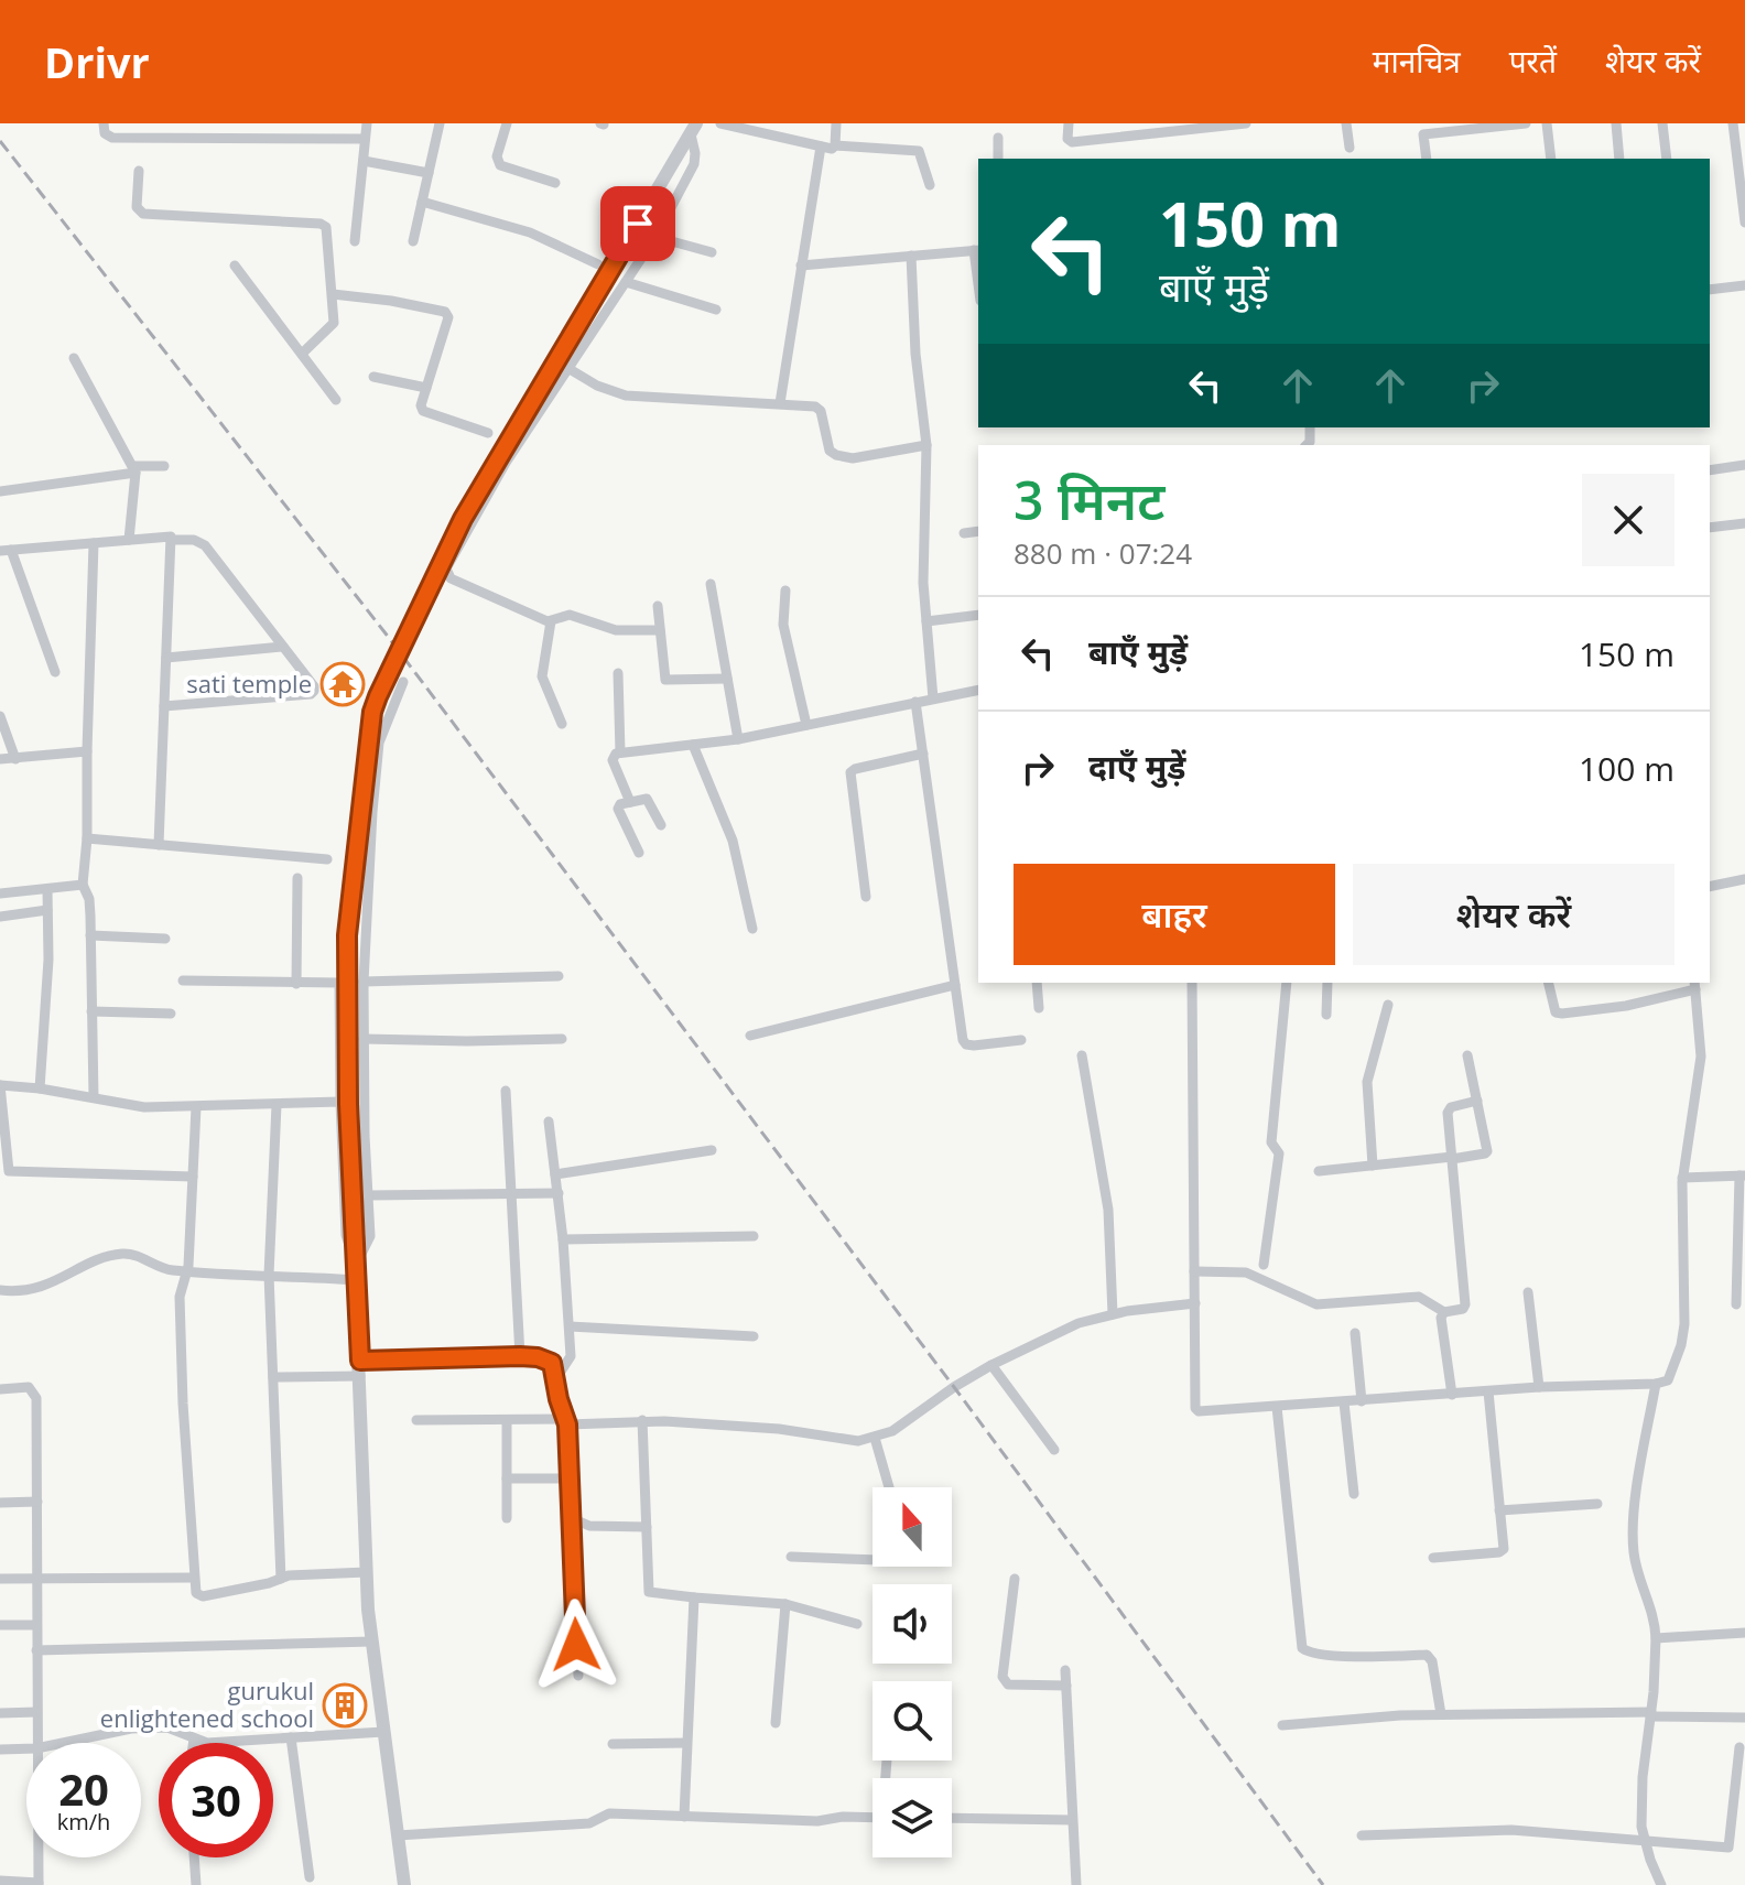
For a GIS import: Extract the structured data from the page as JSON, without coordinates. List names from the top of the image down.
{
  "places": {
    "temple": ["sati temple"],
    "building": ["gurukul enlightened school"]
  },
  "north": "top",
  "page": {
    "header": "Drivr",
    "nav": ["मानचित्र", "परतें", "शेयर करें"],
    "turn": ["150 m", "बाएँ मुड़ें"],
    "heading": ["3 मिनट", "880 m · 07:24"],
    "list": [
      {
        "name": "बाएँ मुड़ें",
        "value": "150 m"
      },
      {
        "name": "दाएँ मुड़ें",
        "value": "100 m"
      }
    ],
    "buttons": ["बाहर", "शेयर करें"],
    "speed": "20 km/h",
    "limit": "30"
  }
}
